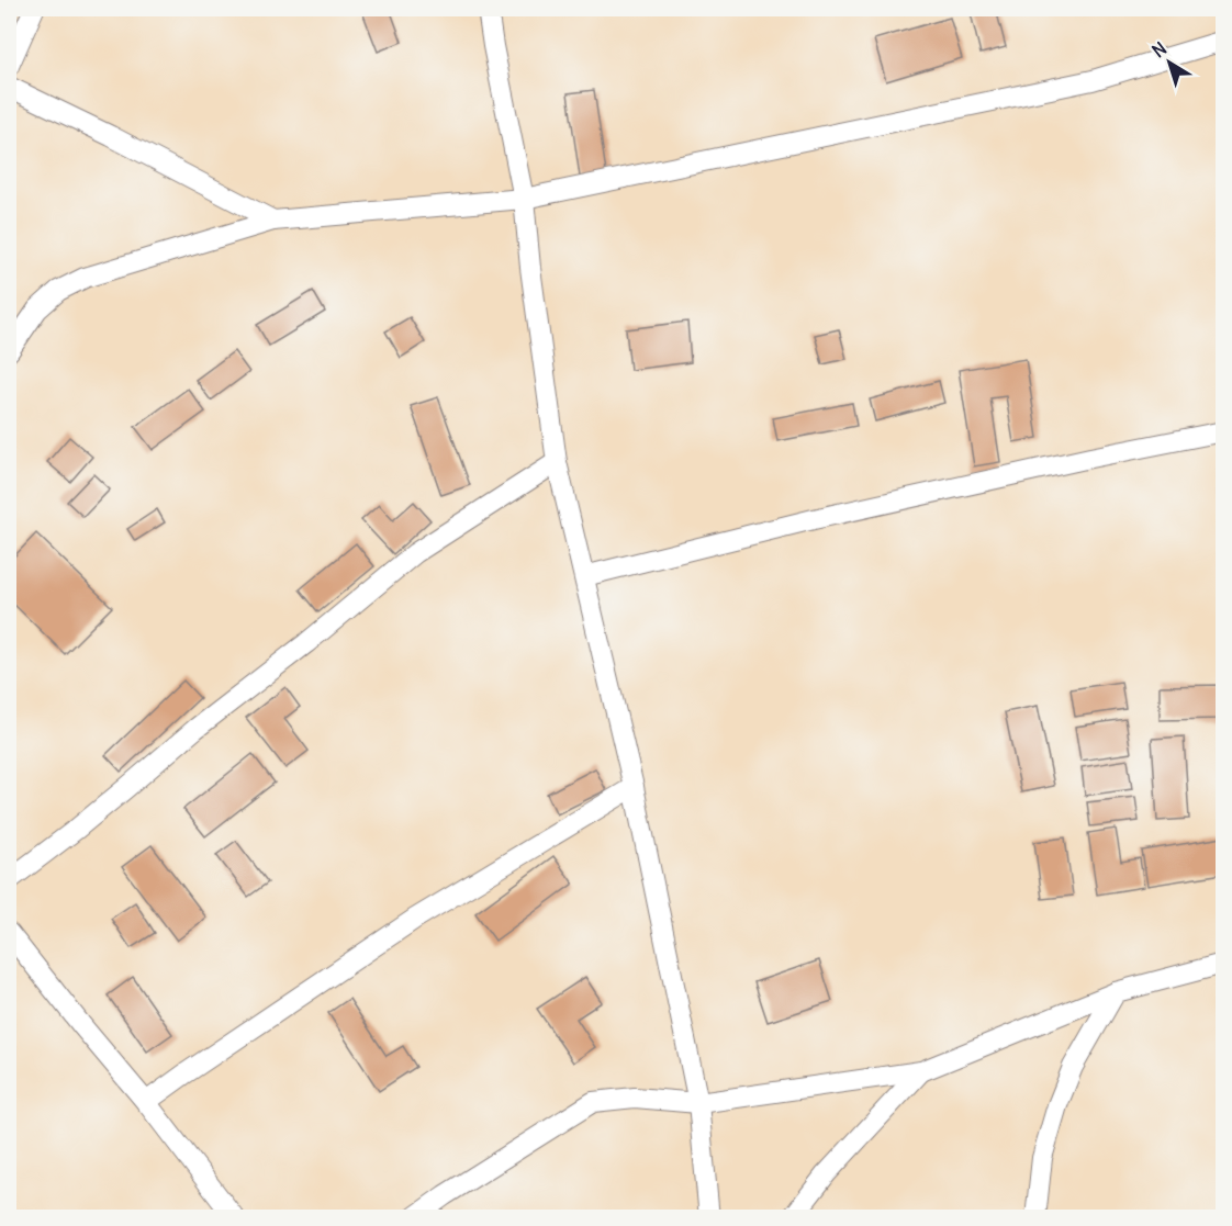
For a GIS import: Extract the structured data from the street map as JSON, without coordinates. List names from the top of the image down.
{
  "north": "top left"
}
